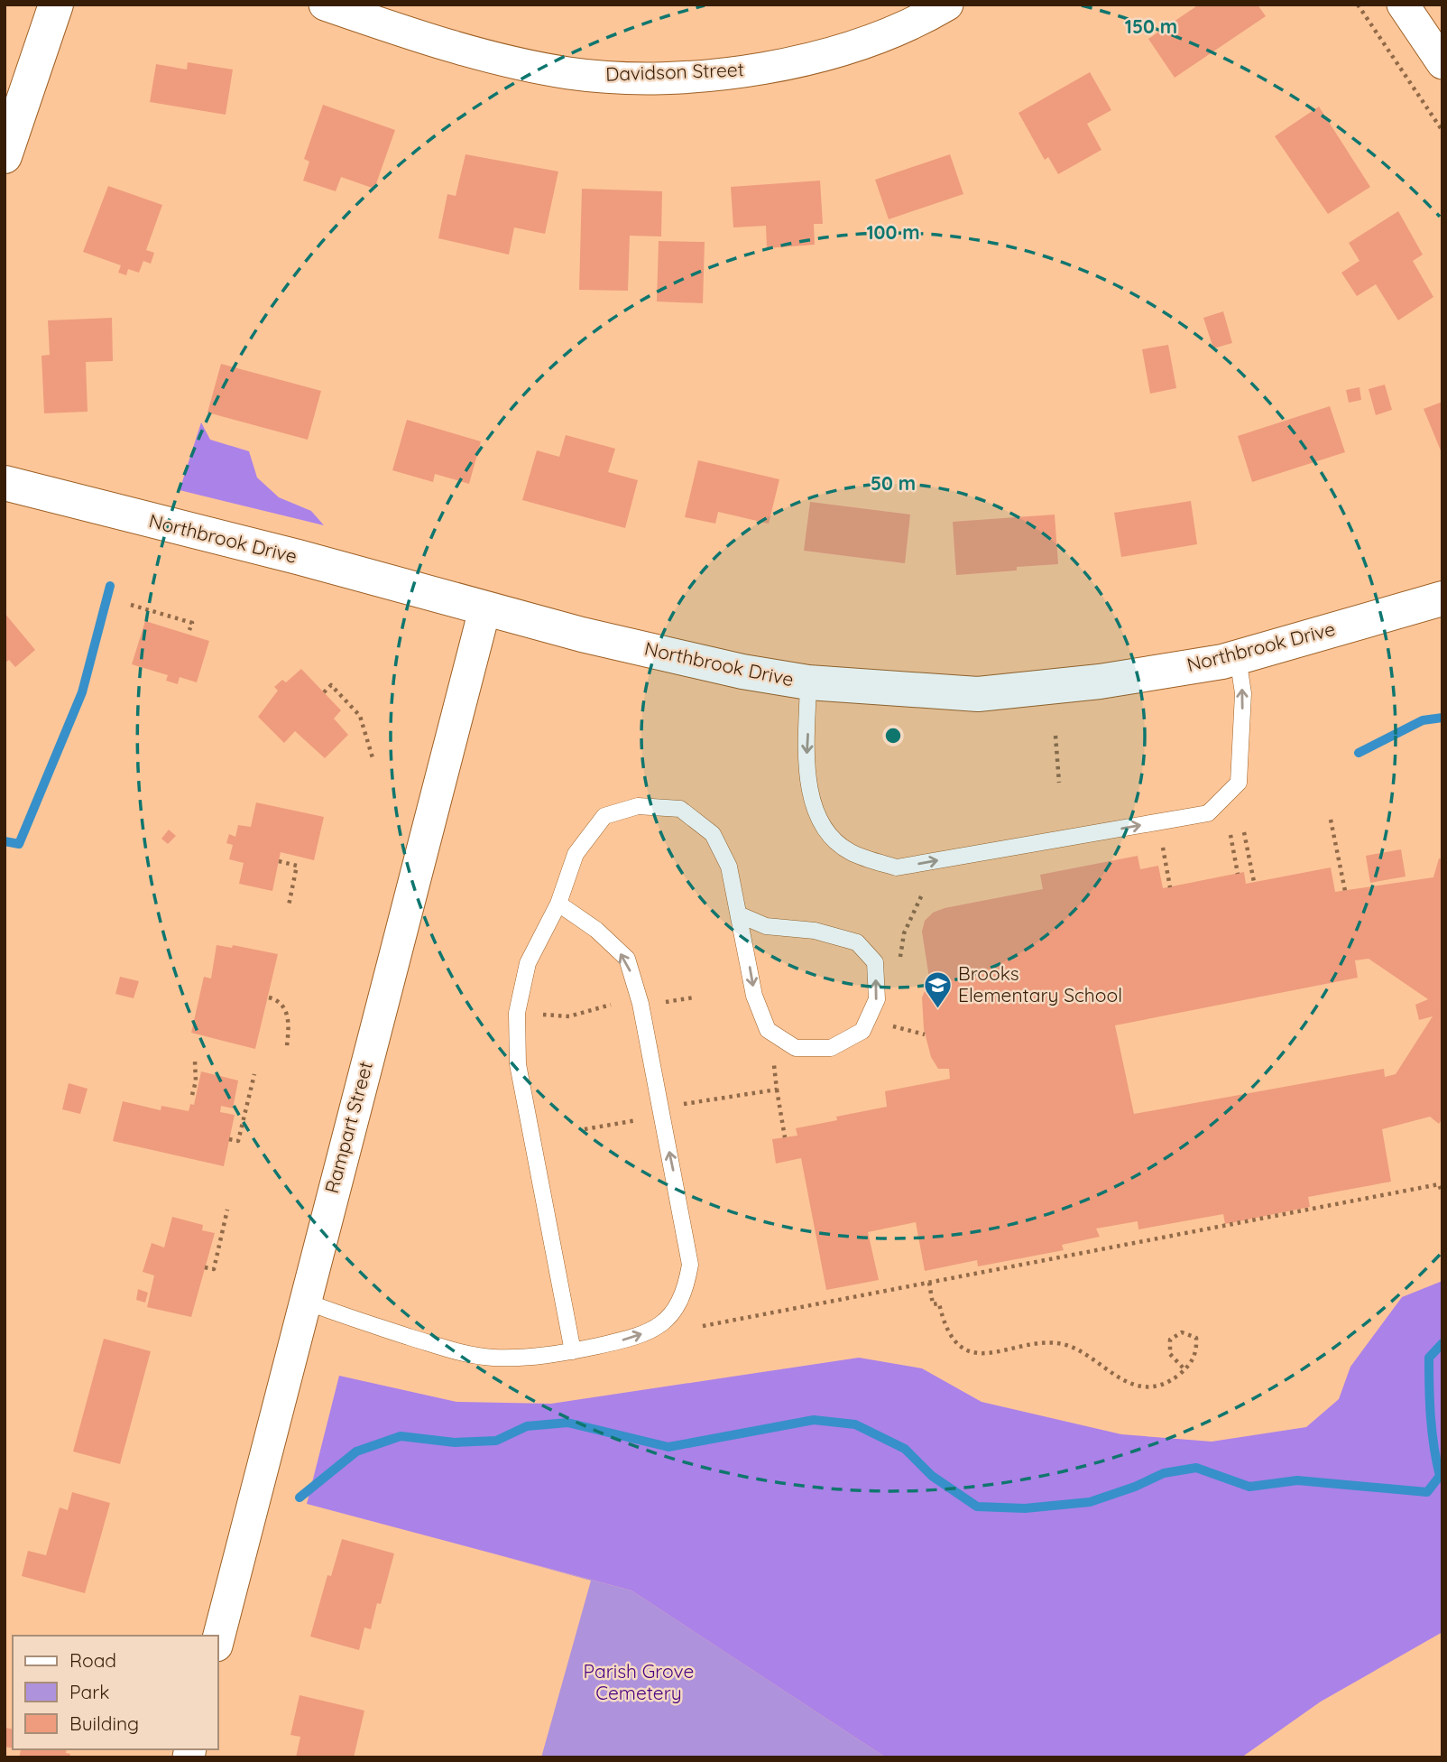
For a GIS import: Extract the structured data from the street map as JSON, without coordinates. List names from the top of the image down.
{
  "streets": {
    "street": ["Davidson Street", "Northbrook Drive", "Rampart Street"]
  },
  "crossings": [
    ["Northbrook Drive", "Rampart Street"]
  ],
  "parks": ["Parish Grove Cemetery"],
  "places": {
    "school or university": ["Brooks Elementary School"]
  },
  "legend": ["Road", "Park", "Building"],
  "rings": ["150 m", "100 m", "50 m"]
}
